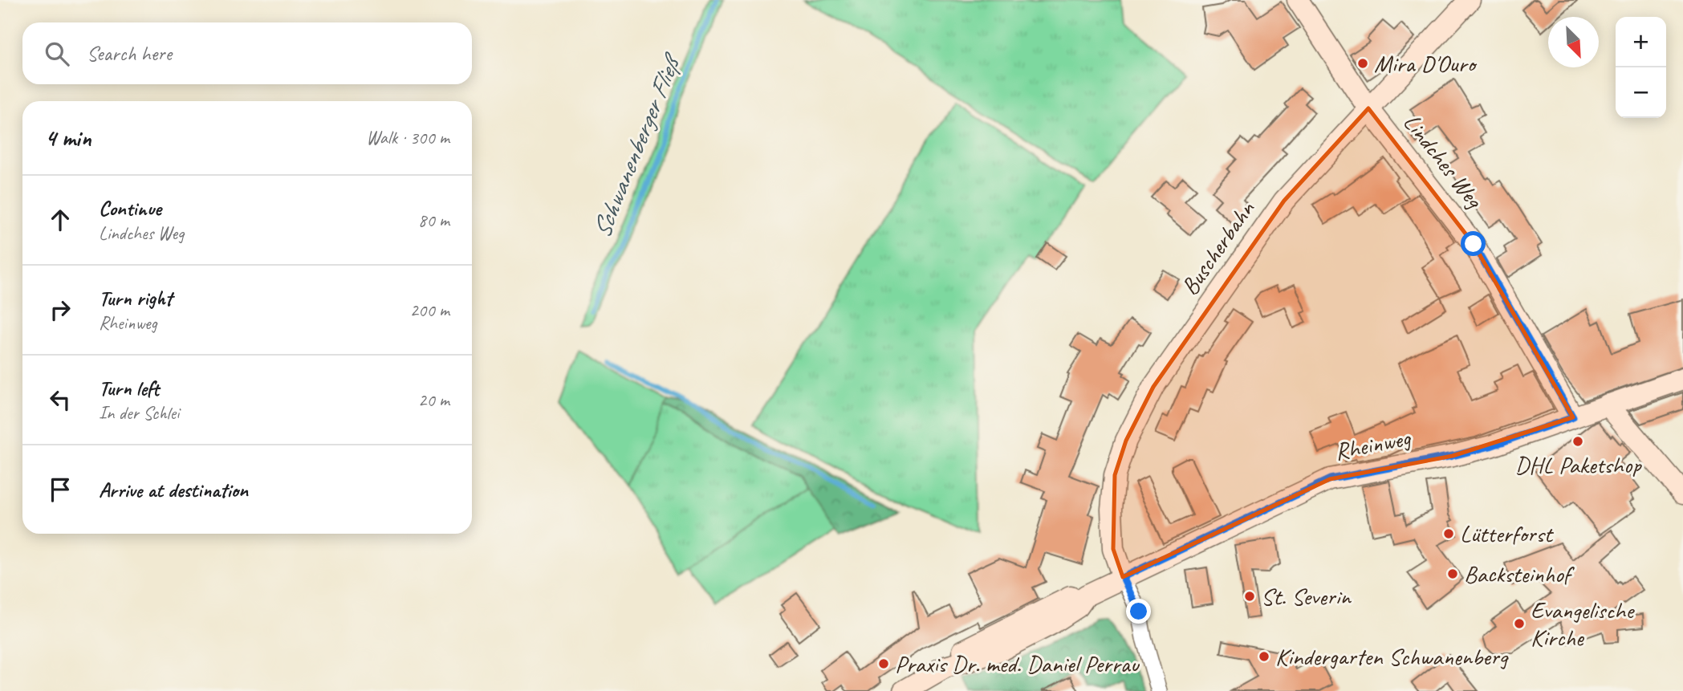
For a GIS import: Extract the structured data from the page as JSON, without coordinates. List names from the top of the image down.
{
  "streets": {
    "main road": ["Lindches Weg", "Buscherbahn", "Rheinweg"]
  },
  "crossings": [
    ["Lindches Weg", "Buscherbahn"],
    ["Lindches Weg", "Rheinweg"],
    ["Buscherbahn", "Rheinweg"]
  ],
  "water": ["Schwanenberger Fließ"],
  "places": [
    "Mira D'Ouro",
    "DHL Paketshop",
    "Lütterforst",
    "Backsteinhof",
    "St. Severin",
    "Evangelische Kirche",
    "Kindergarten Schwanenberg",
    "Praxis Dr. med. Daniel Perrau"
  ],
  "north": "bottom right",
  "page": {
    "map_buttons": ["+", "−"],
    "search": "Search here",
    "heading": ["4 min", "Walk · 300 m"],
    "list": [
      ["Continue", "Lindches Weg", "80 m"],
      ["Turn right", "Rheinweg", "200 m"],
      ["Turn left", "In der Schlei", "20 m"],
      "Arrive at destination"
    ]
  }
}
